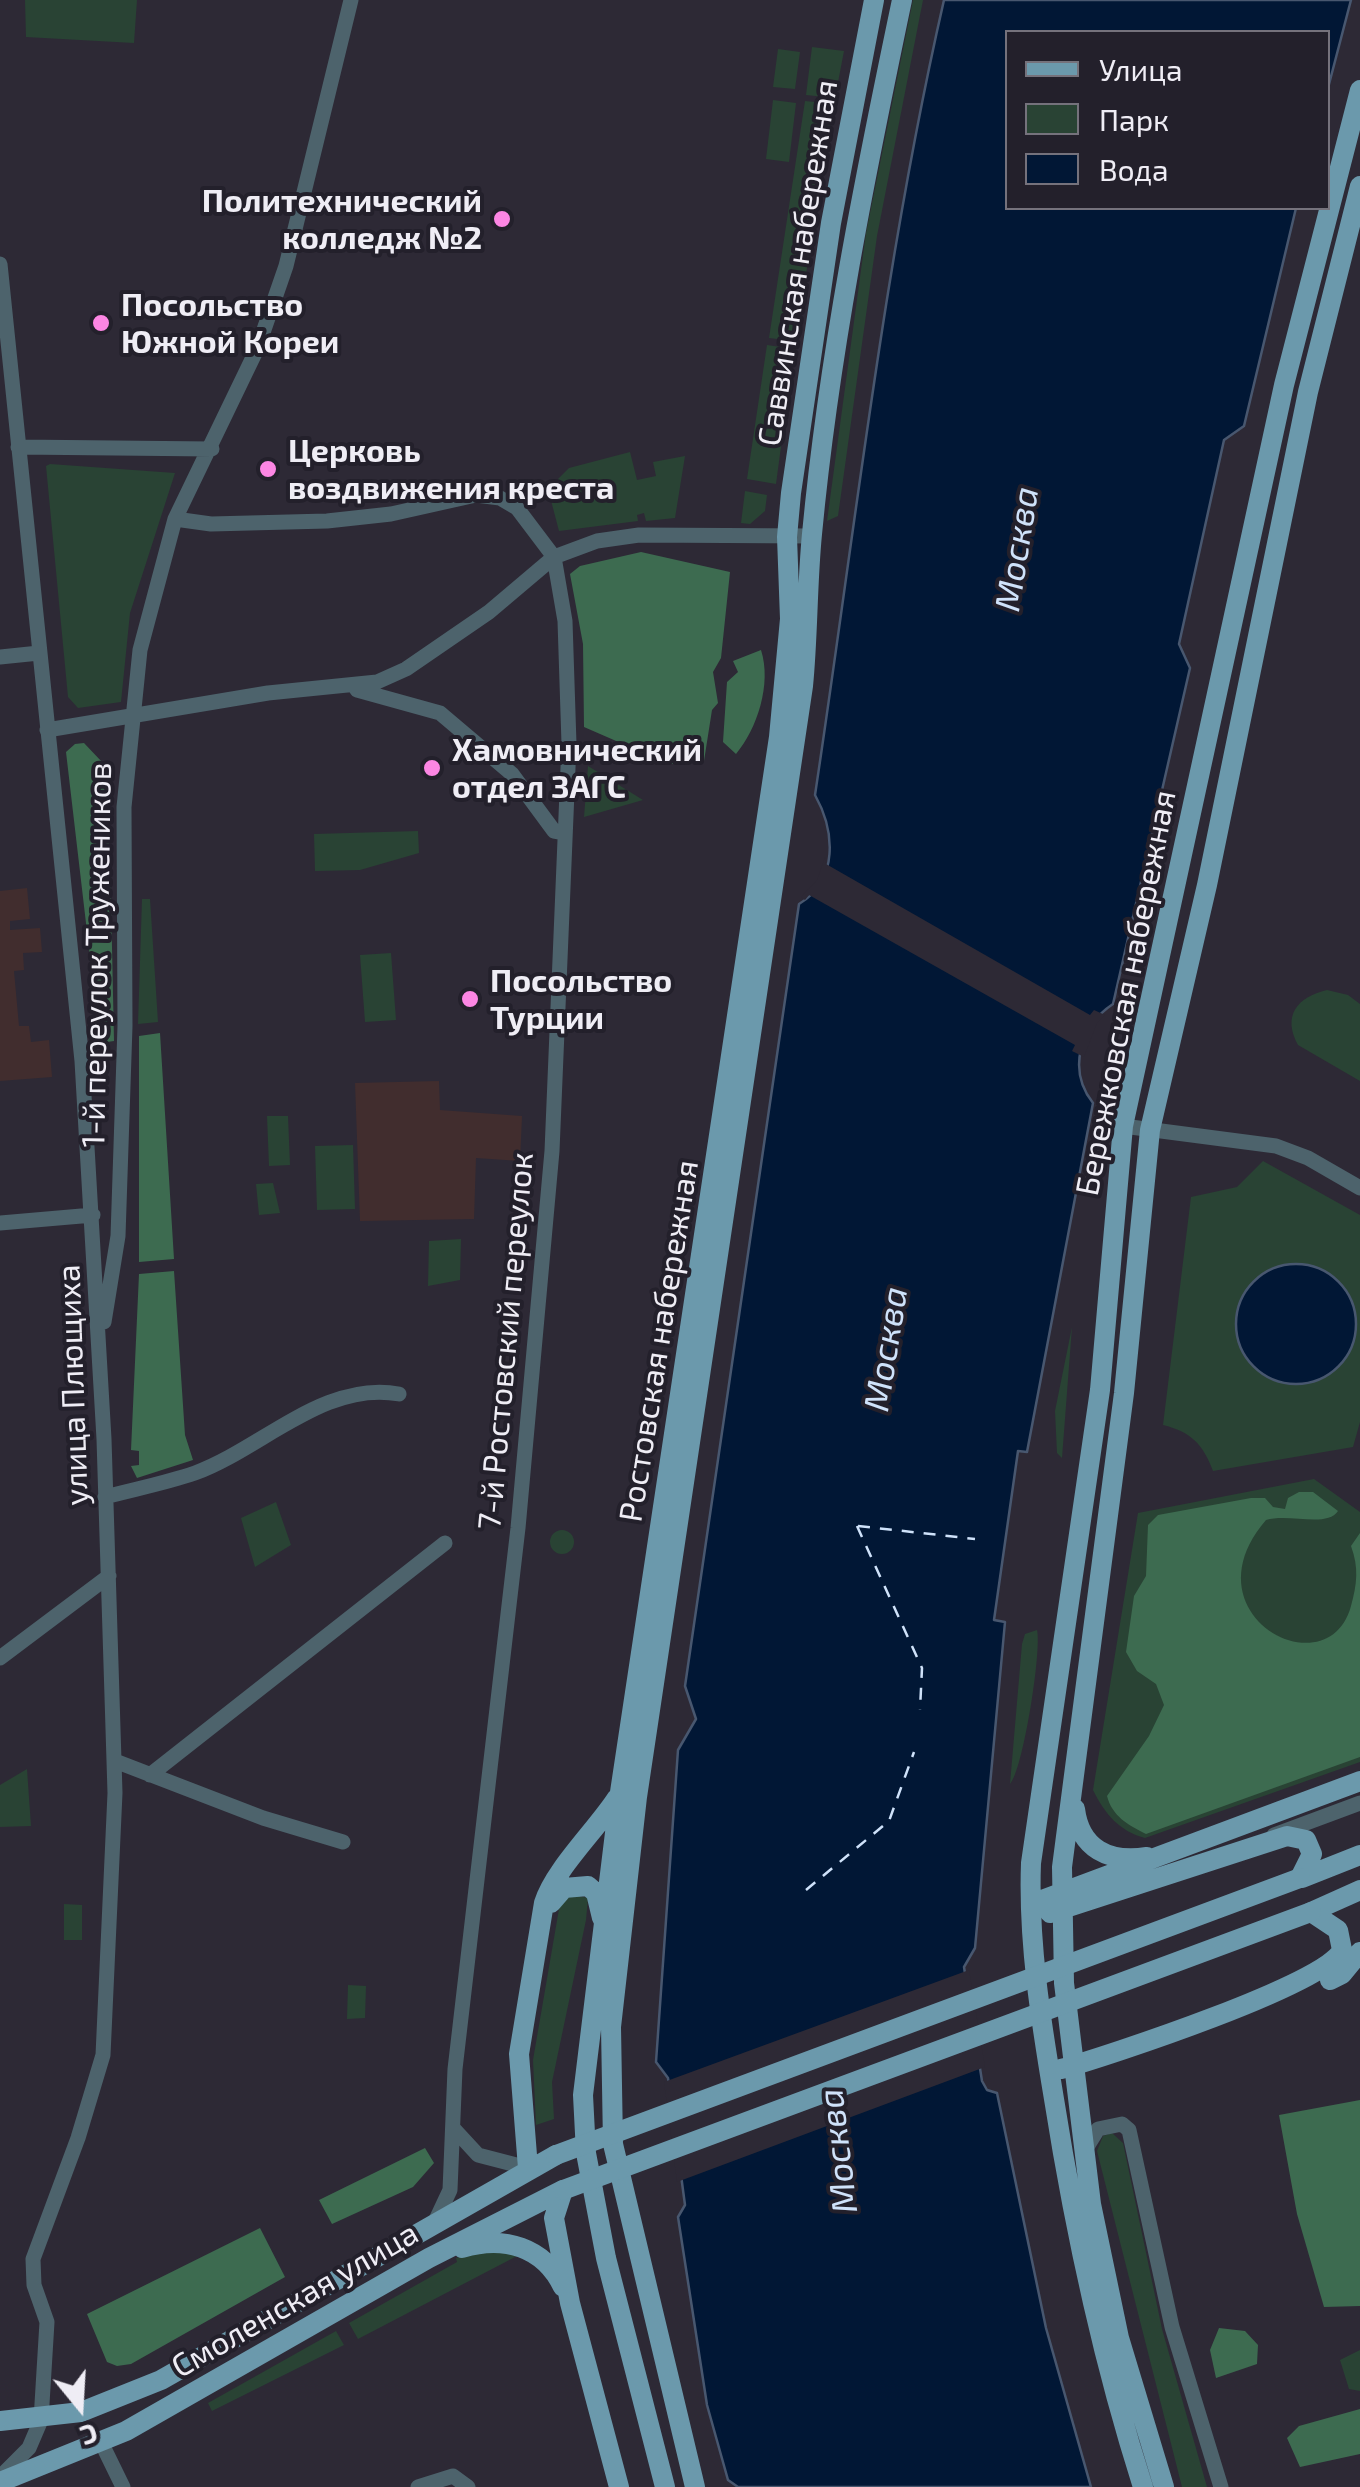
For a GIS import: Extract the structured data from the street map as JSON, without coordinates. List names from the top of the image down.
{
  "streets": {
    "main road": [
      "Саввинская набережная",
      "Бережковская набережная",
      "Ростовская набережная",
      "Смоленская улица"
    ],
    "street": ["1-й переулок Тружеников", "7-й Ростовский переулок", "улица Плющиха"]
  },
  "crossings": [
    ["Саввинская набережная", "Ростовская набережная"],
    ["1-й переулок Тружеников", "улица Плющиха"],
    ["7-й Ростовский переулок", "Смоленская улица"],
    ["улица Плющиха", "Смоленская улица"]
  ],
  "water": ["Москва"],
  "places": [
    "Политехнический колледж №2",
    "Посольство Южной Кореи",
    "Церковь воздвижения креста",
    "Хамовнический отдел ЗАГС",
    "Посольство Турции"
  ],
  "legend": ["Улица", "Парк", "Вода"],
  "north": "bottom"
}
